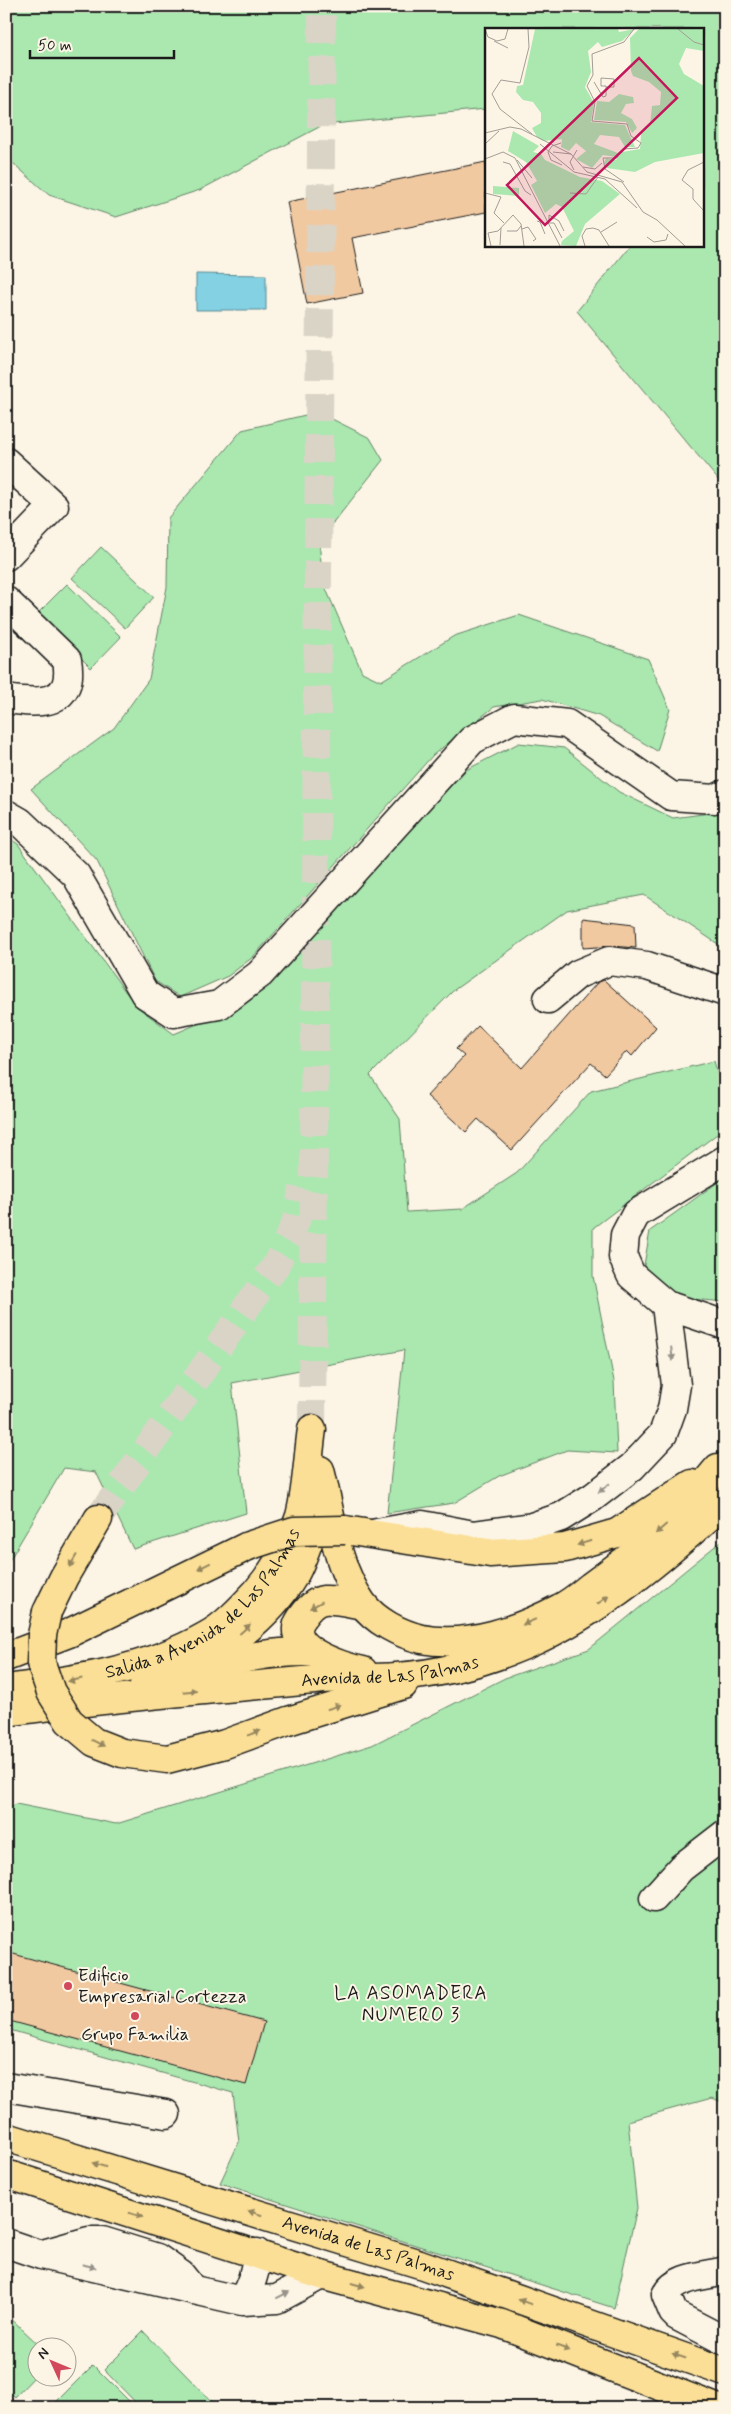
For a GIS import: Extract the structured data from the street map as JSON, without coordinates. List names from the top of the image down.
{
  "streets": {
    "main road": ["Salida a Avenida de Las Palmas", "Avenida de Las Palmas"]
  },
  "districts": ["LA ASOMADERA NUMERO 3"],
  "places": ["Edificio Empresarial Cortezza", "Grupo Familia"],
  "scale_bar": "50 m",
  "north": "top left"
}
